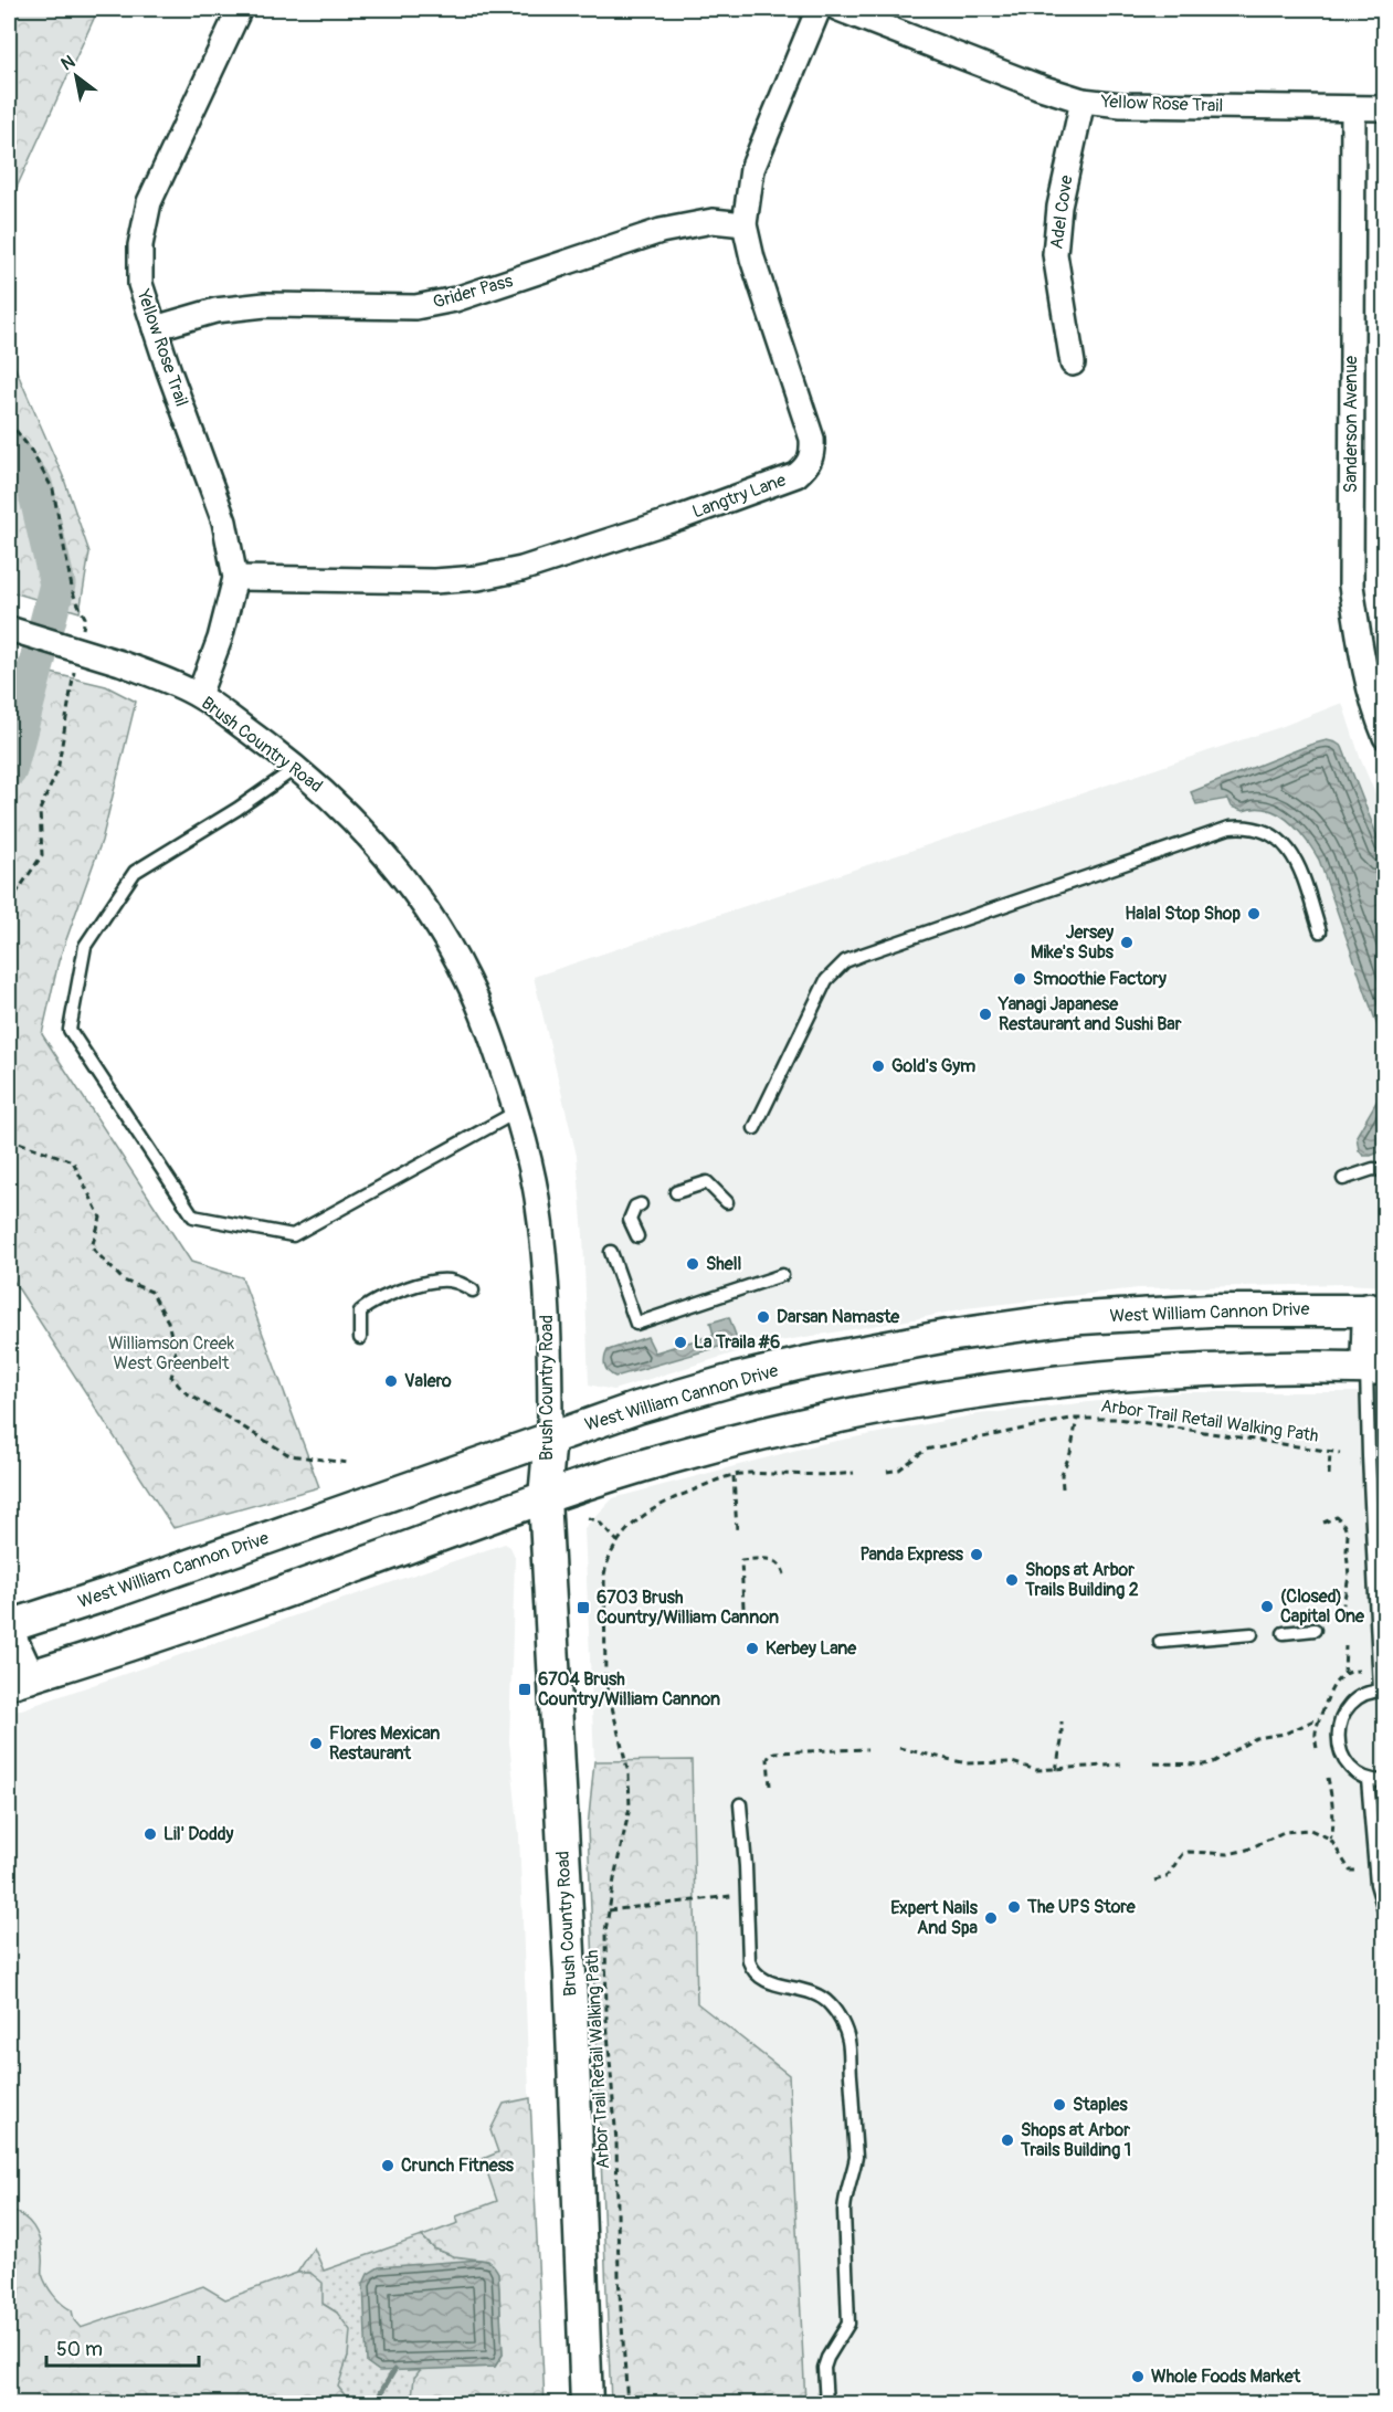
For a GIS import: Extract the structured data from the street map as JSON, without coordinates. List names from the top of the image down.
{
  "streets": {
    "main road": ["Brush Country Road", "West William Cannon Drive"],
    "street": [
      "Yellow Rose Trail",
      "Adel Cove",
      "Grider Pass",
      "Sanderson Avenue",
      "Langtry Lane"
    ],
    "path": ["Arbor Trail Retail Walking Path"]
  },
  "crossings": [
    ["Yellow Rose Trail", "Adel Cove"],
    ["Yellow Rose Trail", "Grider Pass"],
    ["Yellow Rose Trail", "Sanderson Avenue"],
    ["Yellow Rose Trail", "Langtry Lane"],
    ["Yellow Rose Trail", "Brush Country Road"],
    ["Grider Pass", "Langtry Lane"],
    ["Brush Country Road", "West William Cannon Drive"]
  ],
  "parks": ["Williamson Creek West Greenbelt"],
  "places": {
    "other": [
      "Halal Stop Shop",
      "Jersey Mike's Subs",
      "Smoothie Factory",
      "Yanagi Japanese Restaurant and Sushi Bar",
      "Gold's Gym",
      "Shell",
      "Darsan Namaste",
      "La Traila #6",
      "Valero",
      "Panda Express",
      "Shops at Arbor Trails Building 2",
      "(Closed) Capital One",
      "Kerbey Lane",
      "Flores Mexican Restaurant",
      "Lil' Doddy",
      "The UPS Store",
      "Expert Nails And Spa",
      "Staples",
      "Shops at Arbor Trails Building 1",
      "Crunch Fitness",
      "Whole Foods Market"
    ],
    "transit": ["6703 Brush Country/William Cannon", "6704 Brush Country/William Cannon"]
  },
  "scale_bar": "50 m",
  "north": "top left"
}
